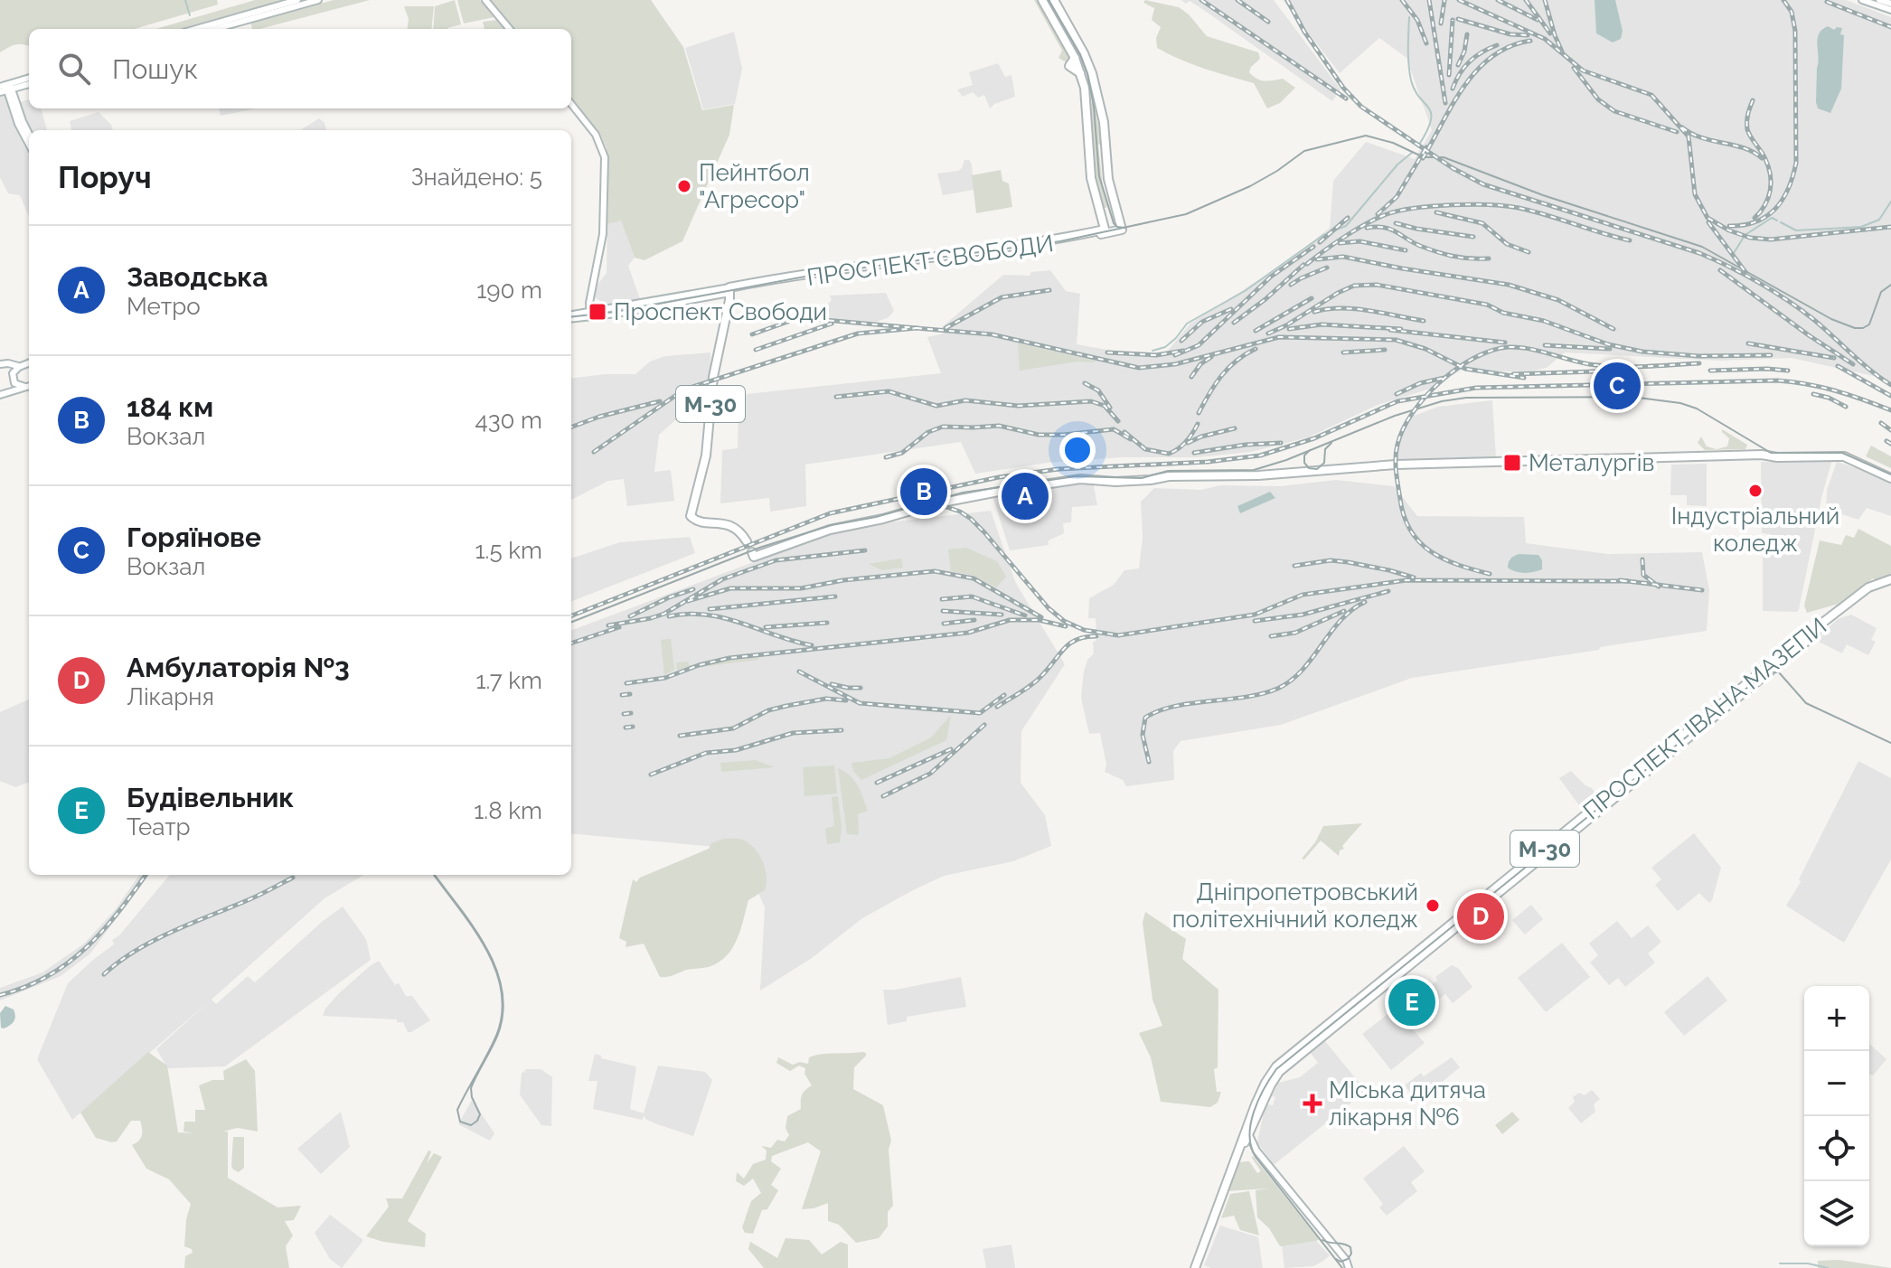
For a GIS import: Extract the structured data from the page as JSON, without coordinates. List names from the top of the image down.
{
  "streets": {
    "highway": ["ПРОСПЕКТ СВОБОДИ", "М-30", "ПРОСПЕКТ ІВАНА МАЗЕПИ"]
  },
  "crossings": [
    ["ПРОСПЕКТ СВОБОДИ", "М-30"],
    ["М-30", "ПРОСПЕКТ ІВАНА МАЗЕПИ"]
  ],
  "places": {
    "other": ["Пейнтбол \"Агресор\"", "Індустріальний коледж", "Дніпропетровський політехнічний коледж"],
    "transit": ["Проспект Свободи", "Металургів"],
    "health": ["МІська дитяча лікарня №6"]
  },
  "page": {
    "search": "Пошук",
    "heading": ["Поруч", "Знайдено: 5"],
    "list": [
      {
        "mark": "A",
        "name": "Заводська",
        "note": "Метро",
        "value": "190 m"
      },
      {
        "mark": "B",
        "name": "184 км",
        "note": "Вокзал",
        "value": "430 m"
      },
      {
        "mark": "C",
        "name": "Горяїнове",
        "note": "Вокзал",
        "value": "1.5 km"
      },
      {
        "mark": "D",
        "name": "Амбулаторія №3",
        "note": "Лікарня",
        "value": "1.7 km"
      },
      {
        "mark": "E",
        "name": "Будівельник",
        "note": "Театр",
        "value": "1.8 km"
      }
    ],
    "pins": [
      "C",
      "B",
      "A",
      "D",
      "E"
    ],
    "map_buttons": ["+", "−"]
  }
}
